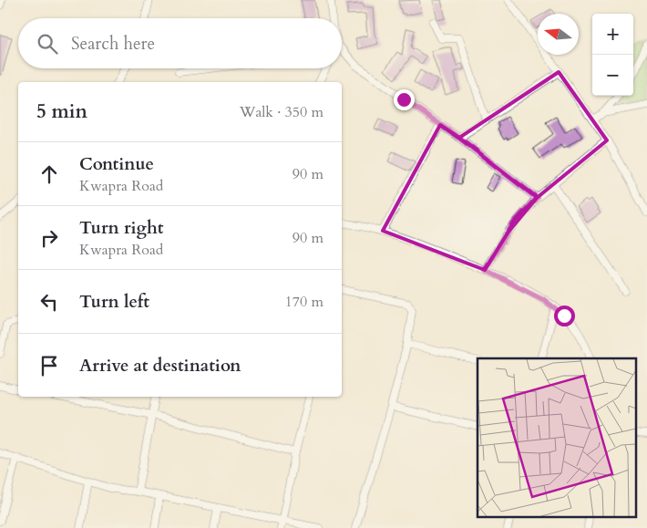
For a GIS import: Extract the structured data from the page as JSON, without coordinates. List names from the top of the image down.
{
  "north": "left",
  "page": {
    "map_buttons": ["+", "−"],
    "search": "Search here",
    "heading": ["5 min", "Walk · 350 m"],
    "list": [
      ["Continue", "Kwapra Road", "90 m"],
      ["Turn right", "Kwapra Road", "90 m"],
      ["Turn left", "170 m"],
      "Arrive at destination"
    ]
  }
}
